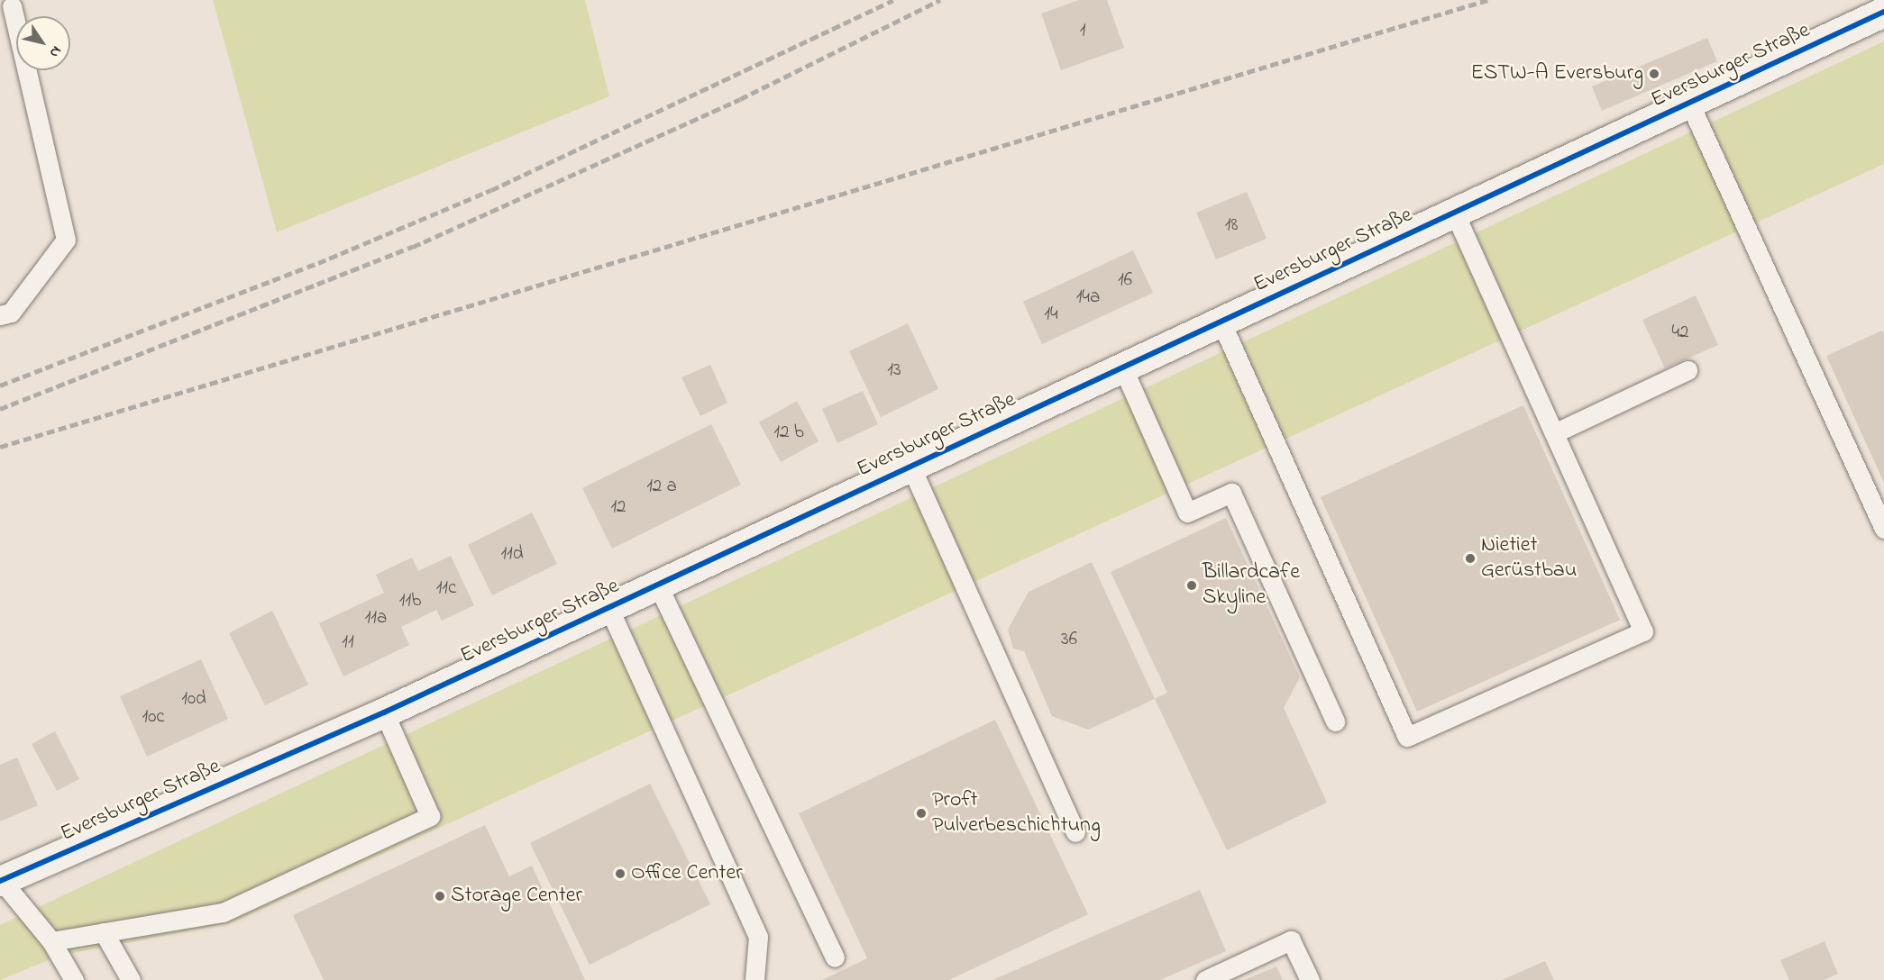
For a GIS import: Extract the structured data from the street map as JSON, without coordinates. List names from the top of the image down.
{
  "streets": {
    "street": ["Eversburger Straße"]
  },
  "places": [
    "ESTW-A Eversburg",
    "Nietiet Gerüstbau",
    "Billardcafe Skyline",
    "Proft Pulverbeschichtung",
    "Office Center",
    "Storage Center"
  ],
  "house_numbers": [
    "1",
    "18",
    "16",
    "14a",
    "14",
    "42",
    "13",
    "12 b",
    "12 a",
    "12",
    "11d",
    "11c",
    "11b",
    "11a",
    "36",
    "11",
    "10d",
    "10c"
  ],
  "north": "bottom right"
}
